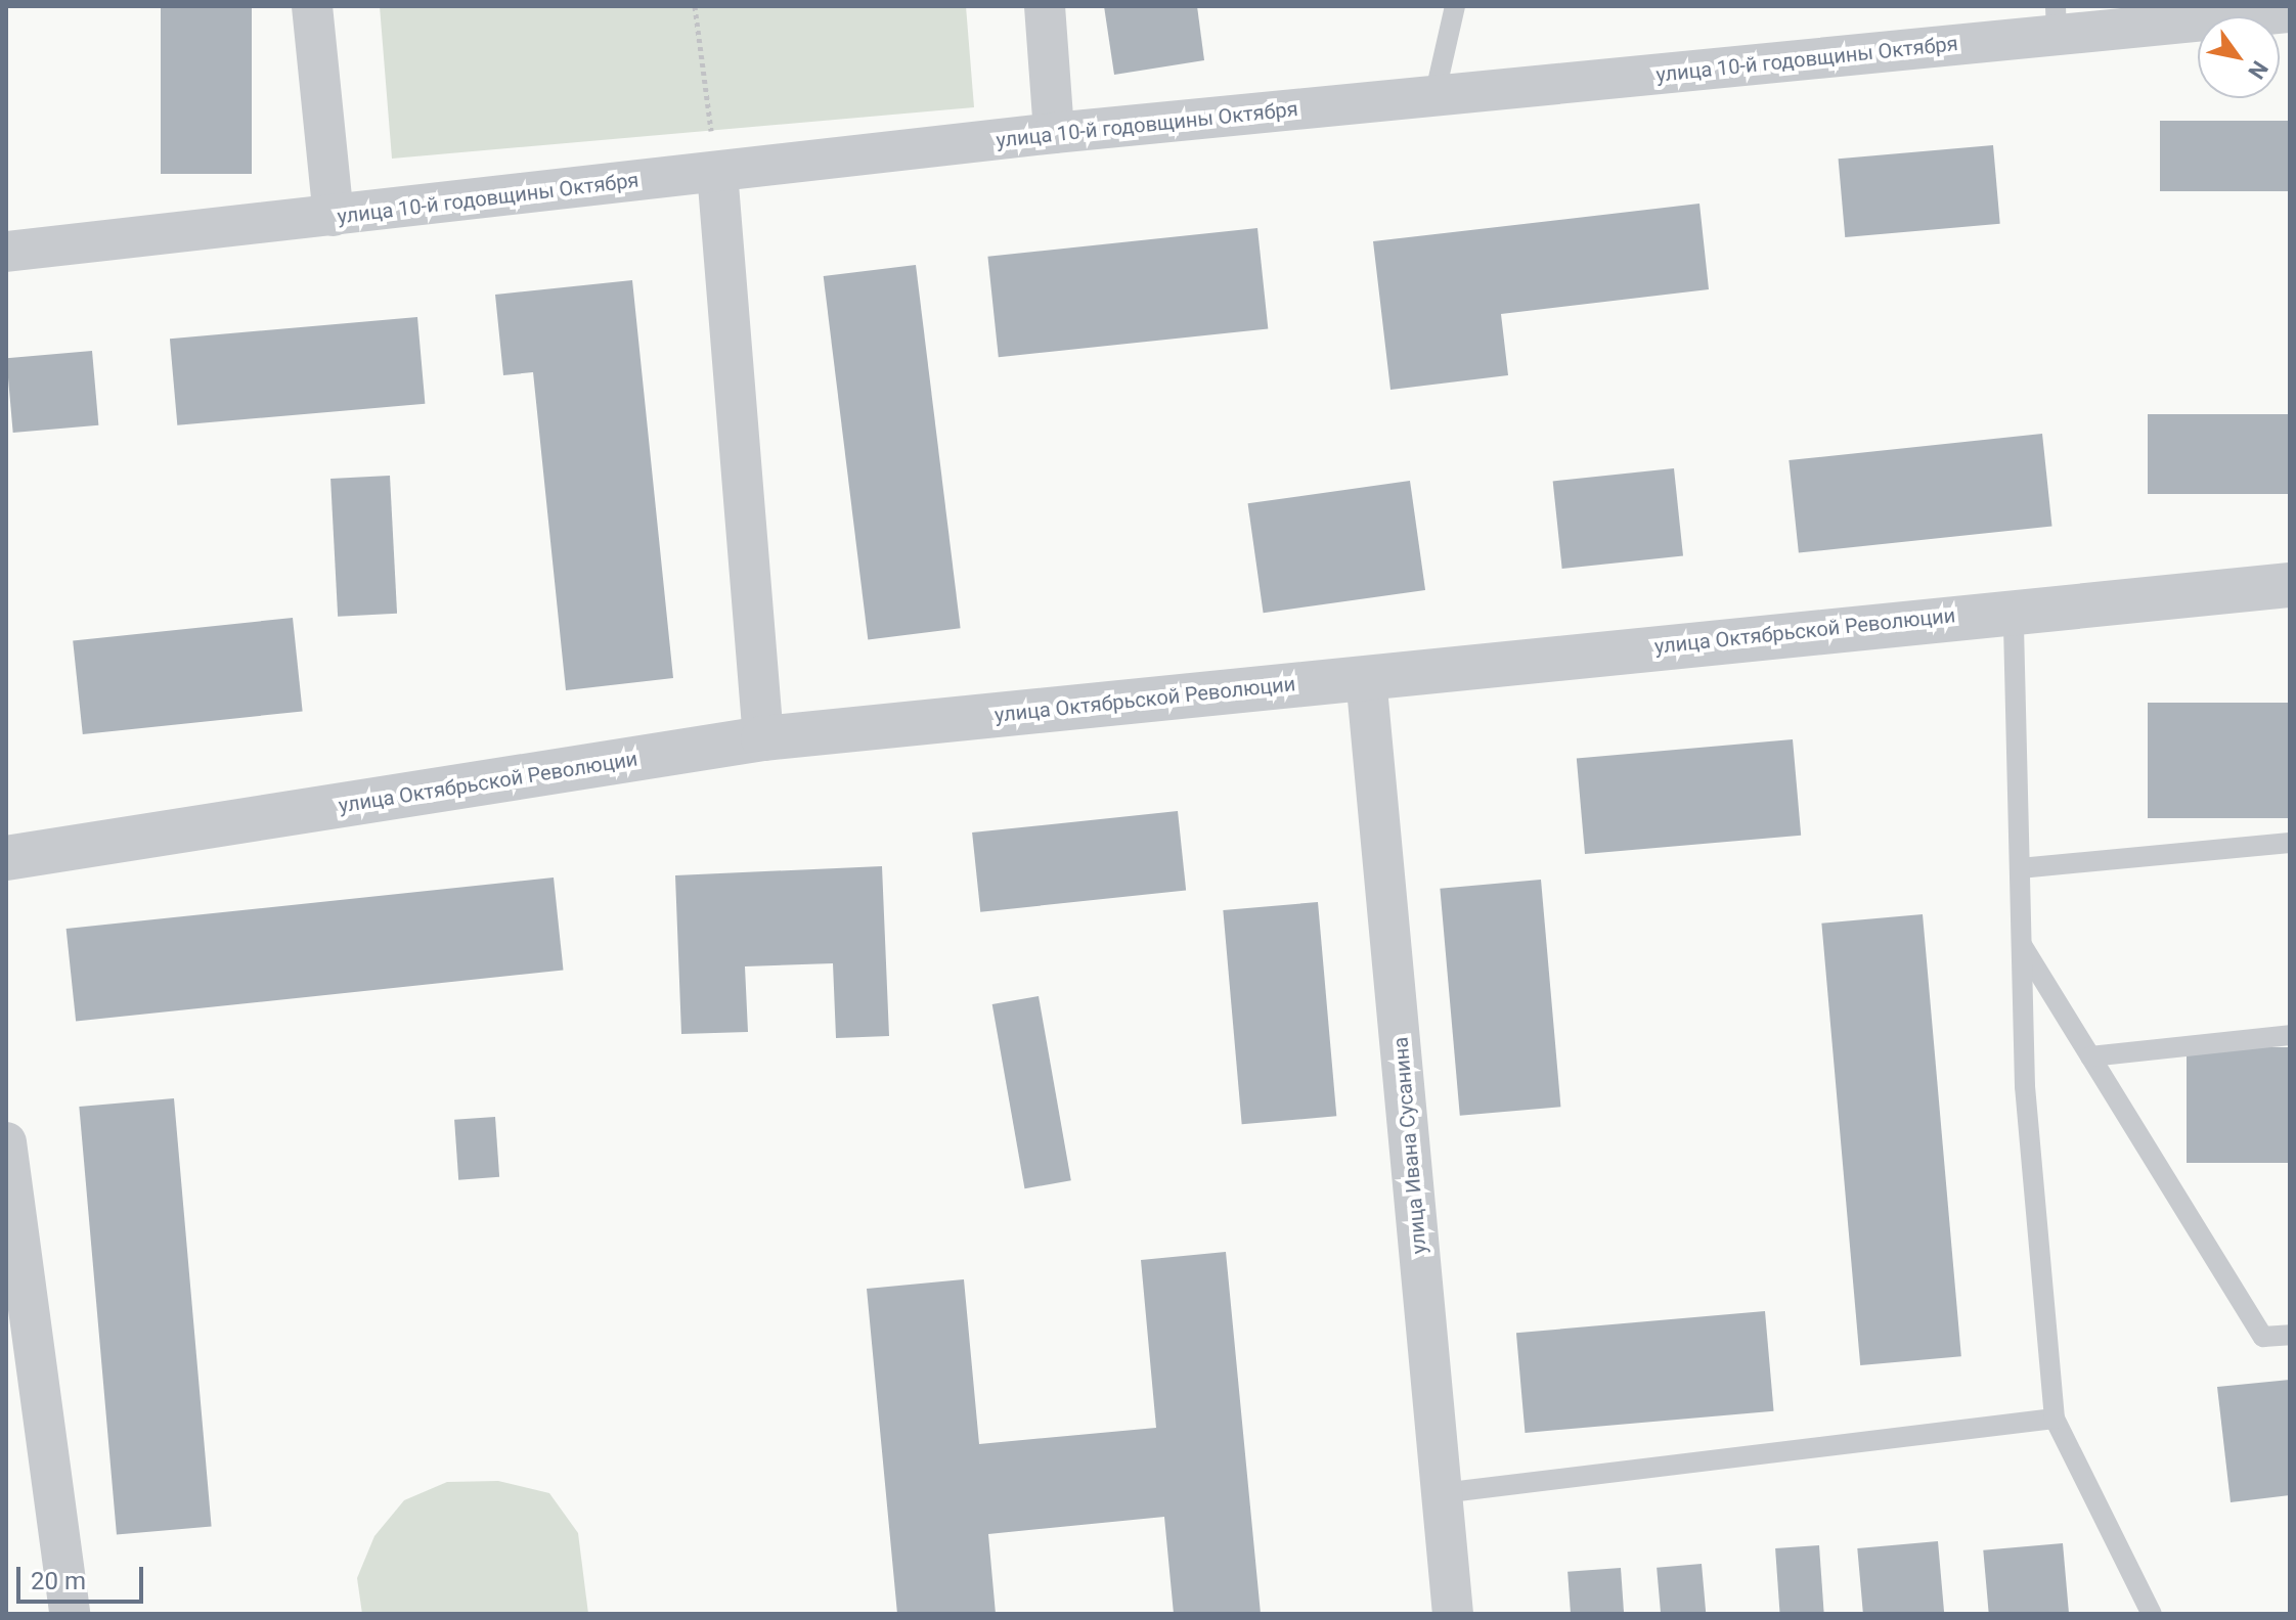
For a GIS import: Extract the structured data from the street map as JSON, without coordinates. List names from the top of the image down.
{
  "streets": {
    "street": ["улица 10-й годовщины Октября", "улица Октябрьской Революции", "улица Ивана Сусанина"]
  },
  "crossings": [
    ["улица Октябрьской Революции", "улица Ивана Сусанина"]
  ],
  "scale_bar": "20 m",
  "north": "bottom right"
}
